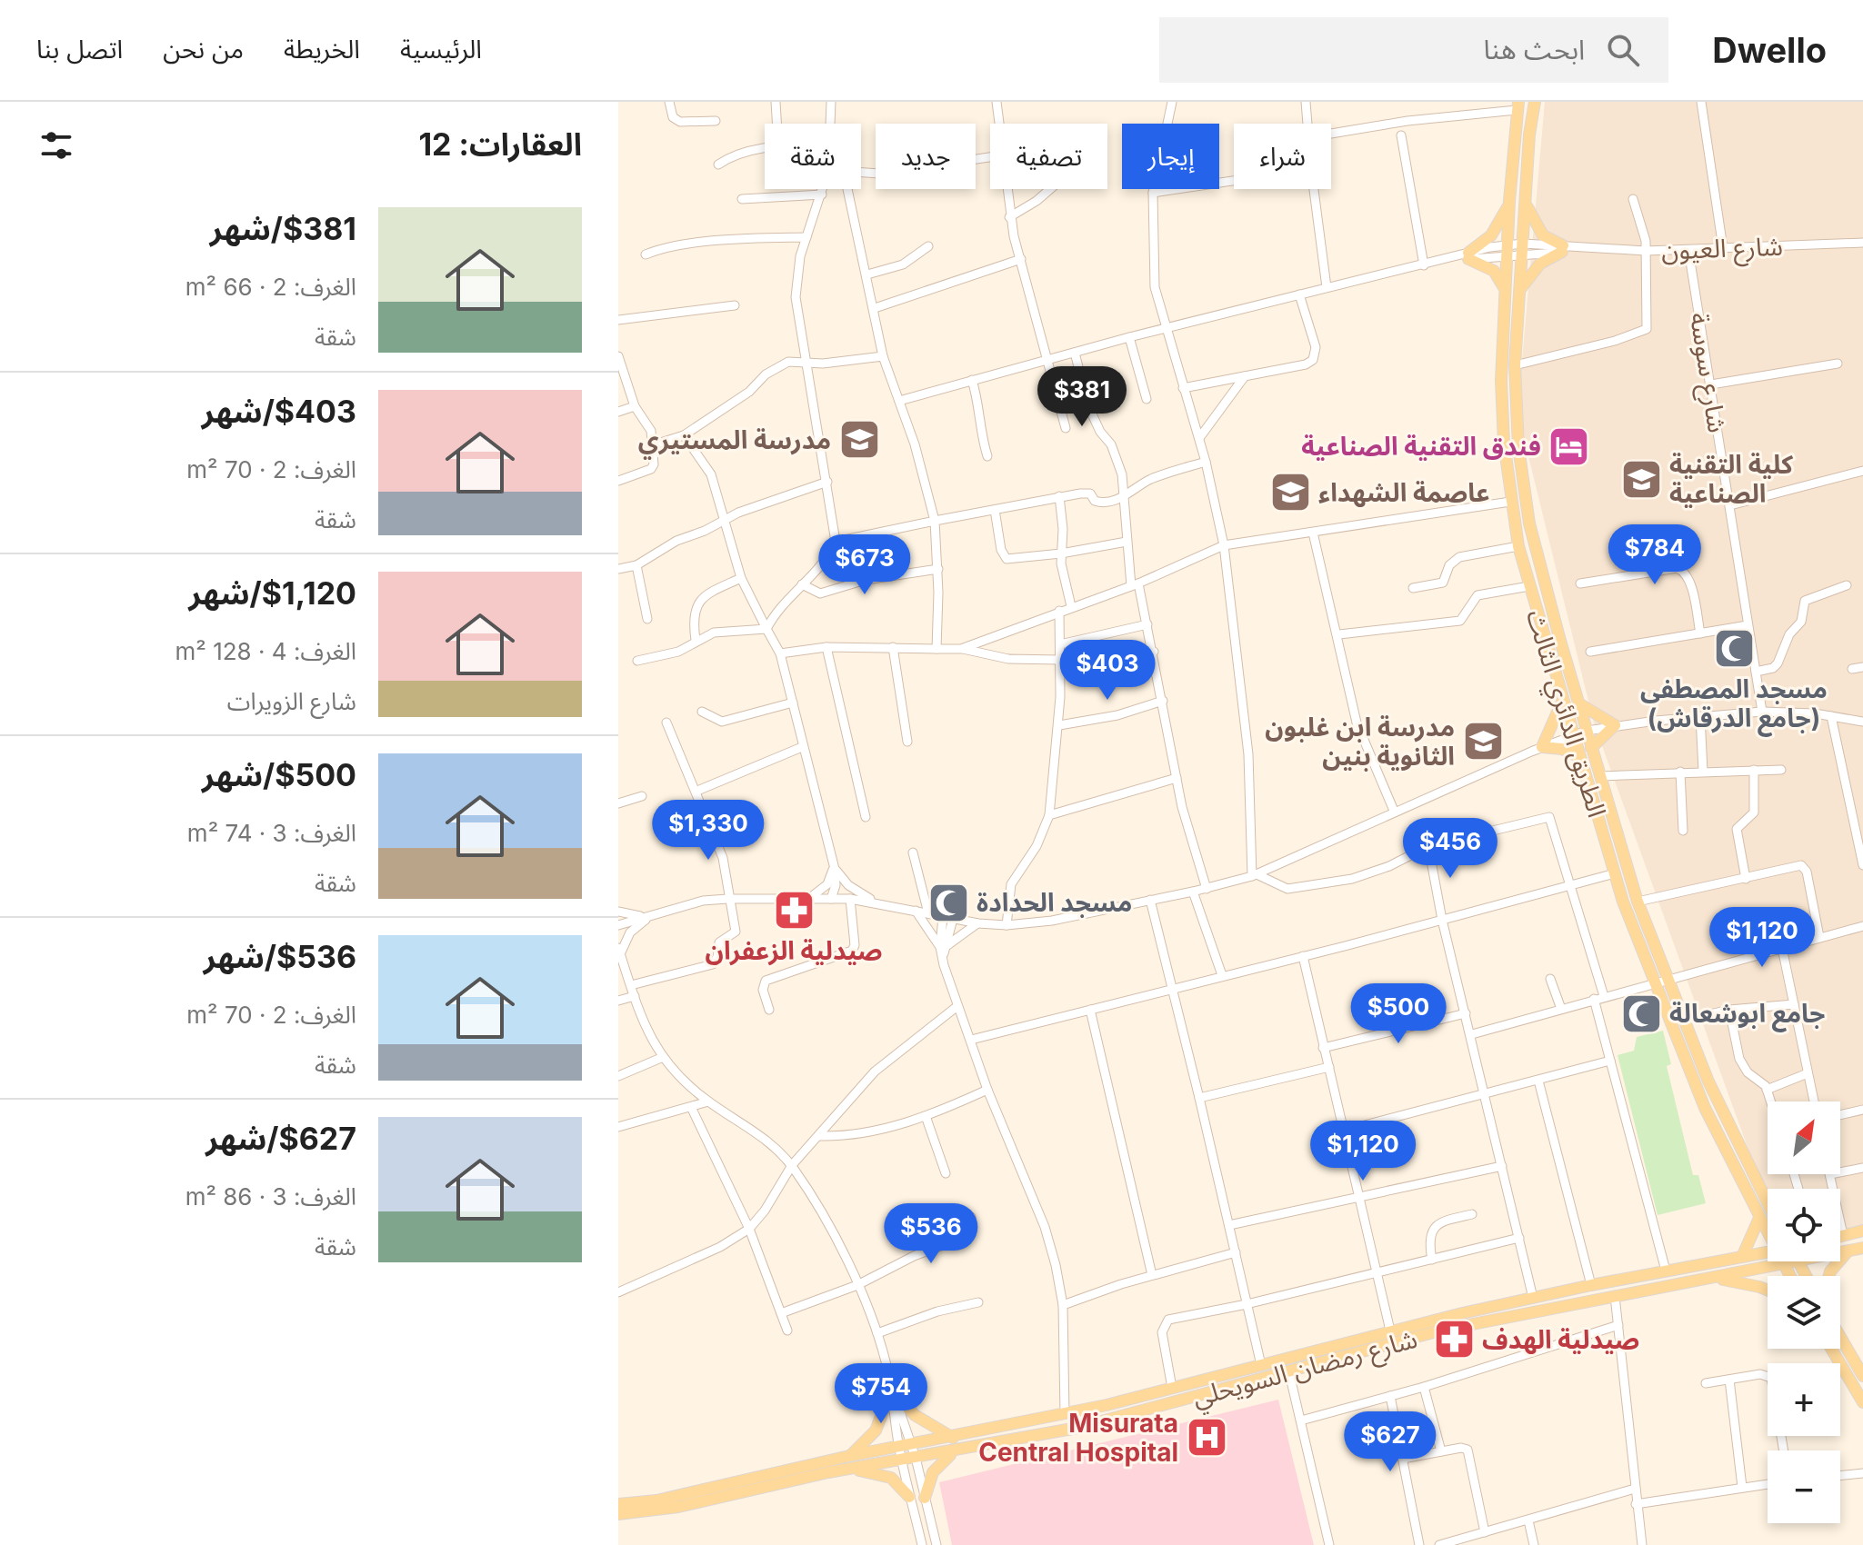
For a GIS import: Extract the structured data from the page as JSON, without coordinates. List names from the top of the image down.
{
  "streets": {
    "main road": ["الطريق الدائري الثالث", "شارع رمضان السويحلي"],
    "street": ["شارع العيون", "شارع سوسة"]
  },
  "crossings": [
    ["شارع العيون", "شارع سوسة"],
    ["الطريق الدائري الثالث", "شارع رمضان السويحلي"]
  ],
  "places": {
    "school or university": [
      "مدرسة المستيري",
      "كلية التقنية الصناعية",
      "عاصمة الشهداء",
      "مدرسة ابن غلبون الثانوية بنين"
    ],
    "hotel": ["فندق التقنية الصناعية"],
    "mosque": ["مسجد المصطفى (جامع الدرقاش)", "مسجد الحدادة", "جامع ابوشعالة"],
    "pharmacy": ["صيدلية الزعفران", "صيدلية الهدف"],
    "hospital": ["Misurata Central Hospital"]
  },
  "north": "top right",
  "page": {
    "header": "Dwello",
    "search": "ابحث هنا",
    "nav": [
      "الرئيسية",
      "الخريطة",
      "من نحن",
      "اتصل بنا"
    ],
    "heading": "العقارات: 12",
    "chip": [
      "شراء",
      "إيجار",
      "تصفية",
      "جديد",
      "شقة"
    ],
    "list": [
      {
        "name": "$381/شهر",
        "note": "الغرف: 2 · 66 m² · شقة"
      },
      {
        "name": "$403/شهر",
        "note": "الغرف: 2 · 70 m² · شقة"
      },
      {
        "name": "$1,120/شهر",
        "note": "الغرف: 4 · 128 m² · شارع الزويرات"
      },
      {
        "name": "$500/شهر",
        "note": "الغرف: 3 · 74 m² · شقة"
      },
      {
        "name": "$536/شهر",
        "note": "الغرف: 2 · 70 m² · شقة"
      },
      {
        "name": "$627/شهر",
        "note": "الغرف: 3 · 86 m² · شقة"
      }
    ],
    "price": [
      "$381",
      "$784",
      "$673",
      "$403",
      "$1,330",
      "$456",
      "$1,120",
      "$500",
      "$1,120",
      "$536",
      "$754",
      "$627"
    ],
    "map_buttons": ["+", "−"]
  }
}
